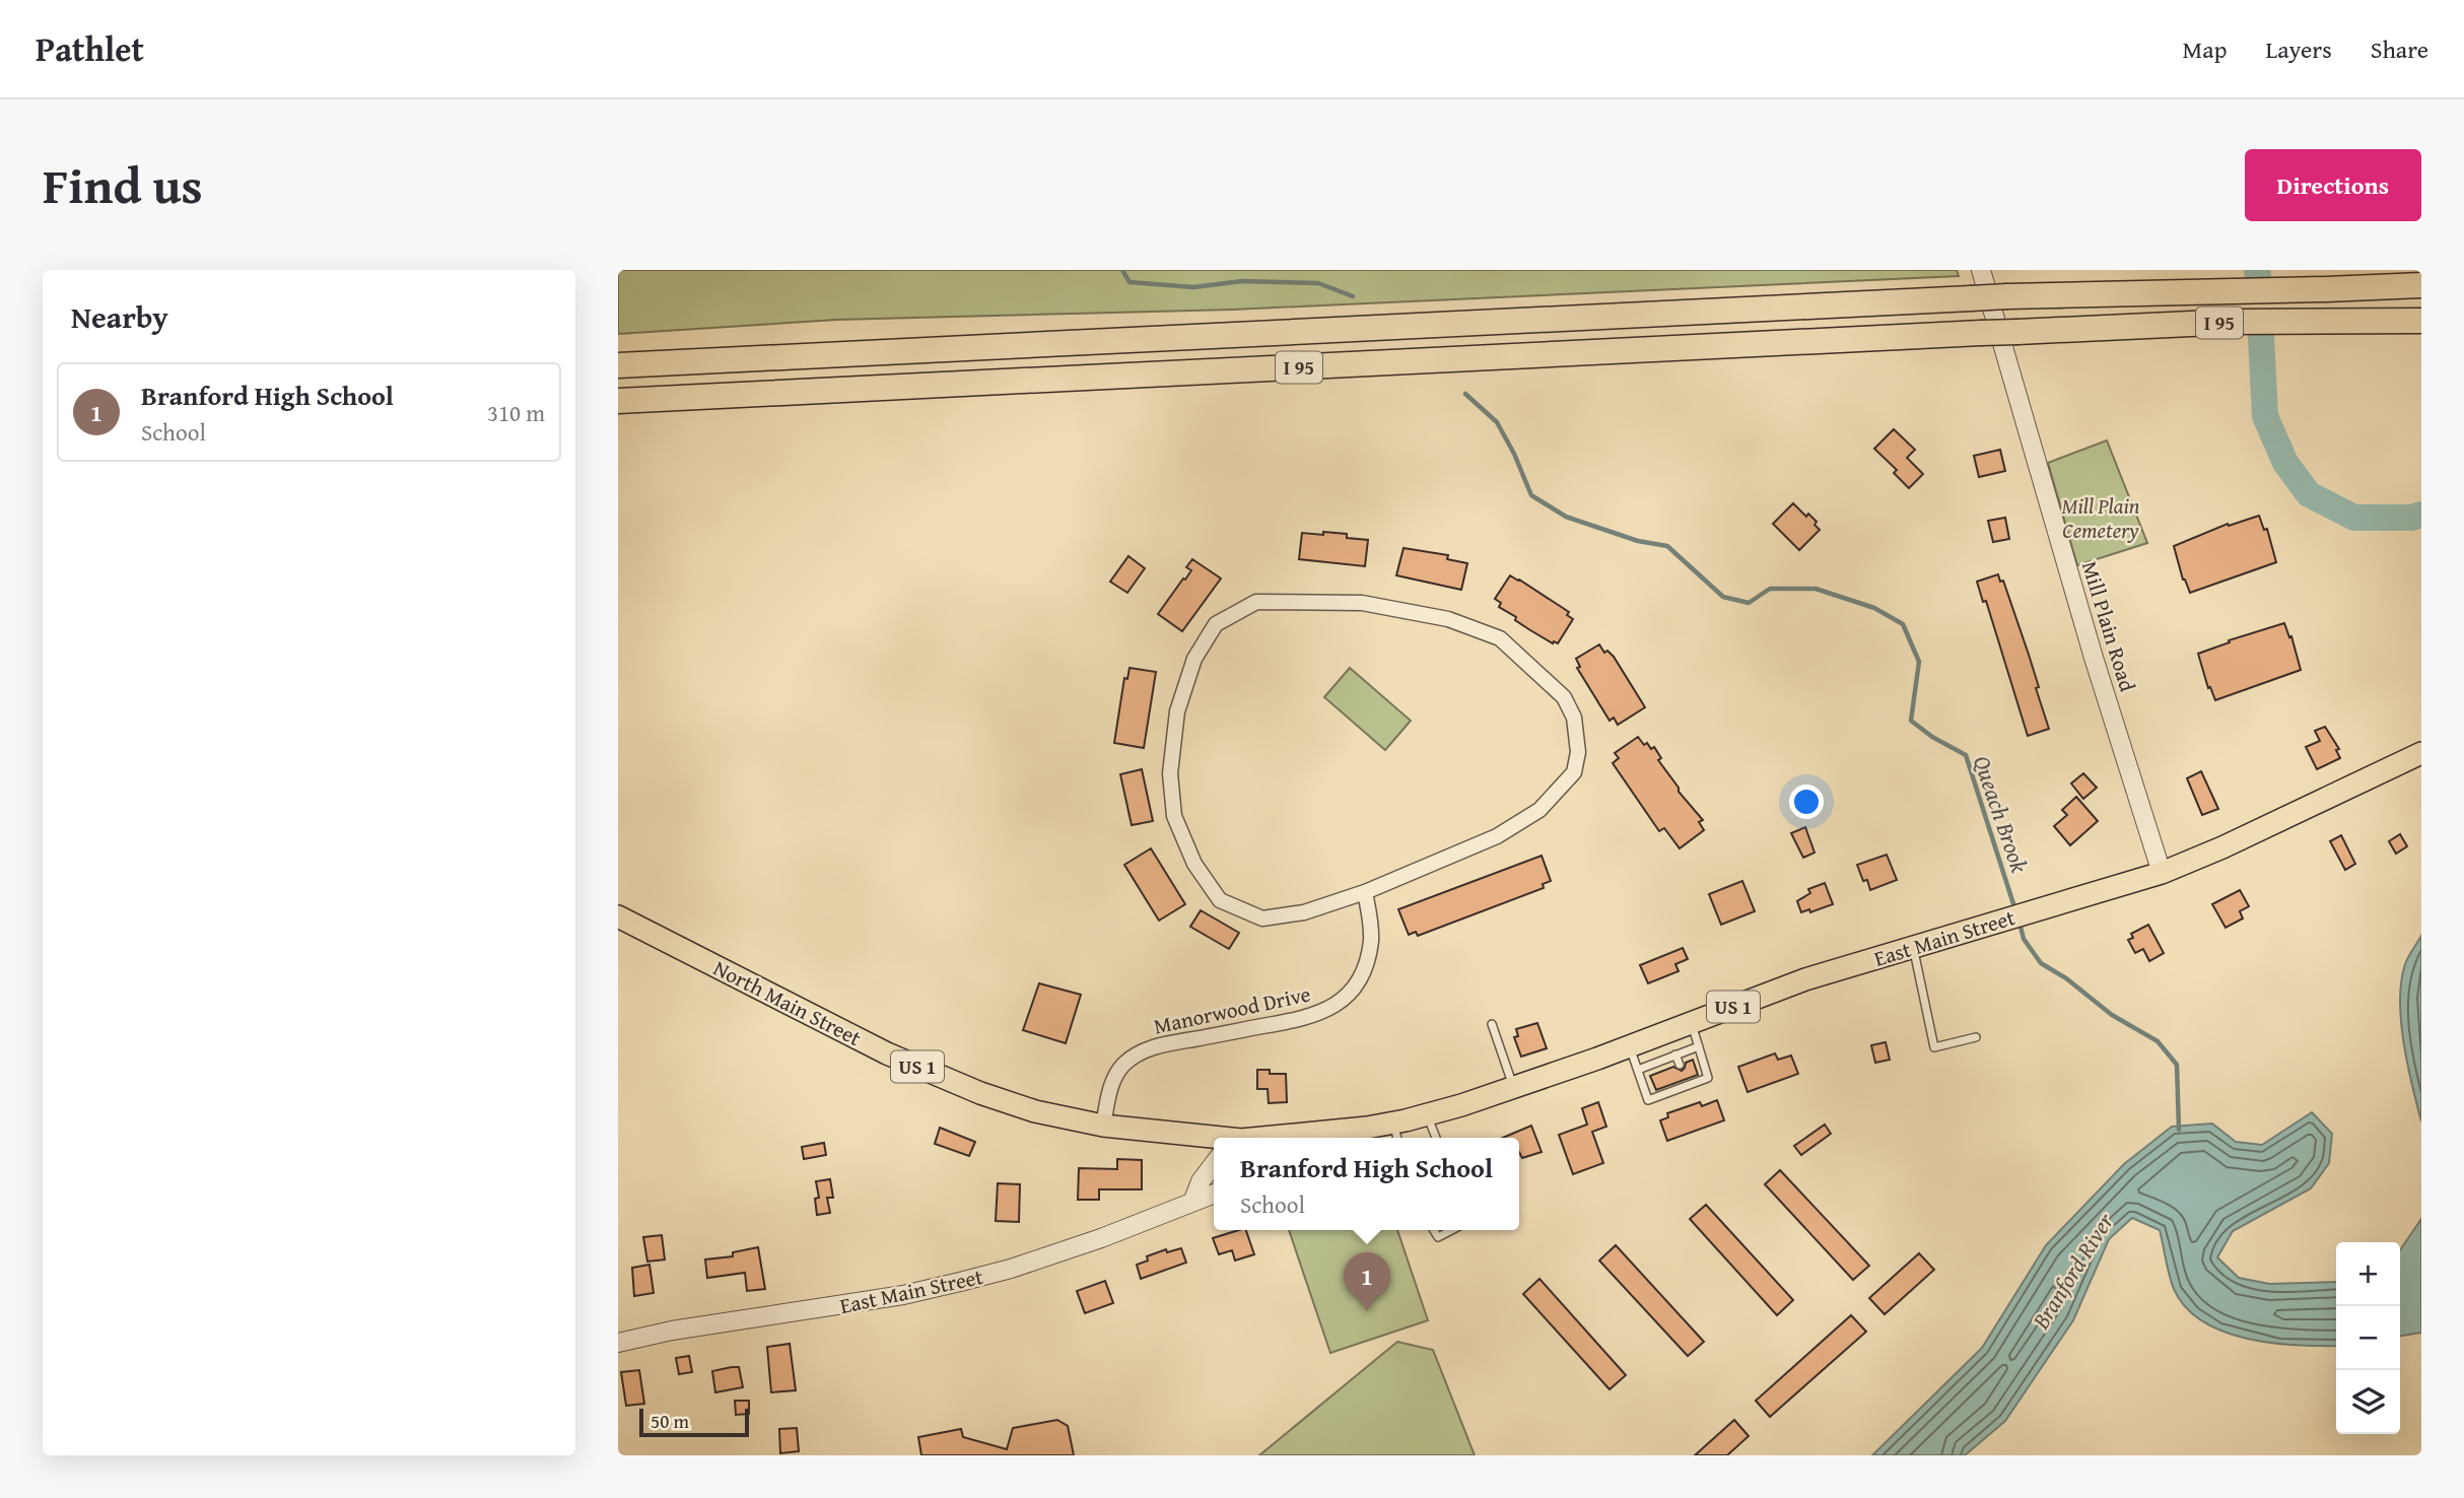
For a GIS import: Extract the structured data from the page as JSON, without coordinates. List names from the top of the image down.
{
  "streets": {
    "highway": ["I 95"],
    "main road": ["East Main Street", "North Main Street", "US 1"],
    "street": ["Mill Plain Road", "Manorwood Drive"]
  },
  "crossings": [
    ["Mill Plain Road", "East Main Street"],
    ["East Main Street", "North Main Street"],
    ["North Main Street", "Manorwood Drive"]
  ],
  "water": ["Queach Brook", "Branford River"],
  "parks": ["Mill Plain Cemetery"],
  "scale_bar": "50 m",
  "page": {
    "header": "Pathlet",
    "nav": ["Map", "Layers", "Share"],
    "title": "Find us",
    "buttons": "Directions",
    "heading": "Nearby",
    "list": [
      {
        "mark": "1",
        "name": "Branford High School",
        "note": "School",
        "value": "310 m"
      }
    ],
    "popup": ["Branford High School", "School"],
    "map_buttons": ["+", "−"],
    "pins": "1",
    "scale": "50 m"
  }
}
